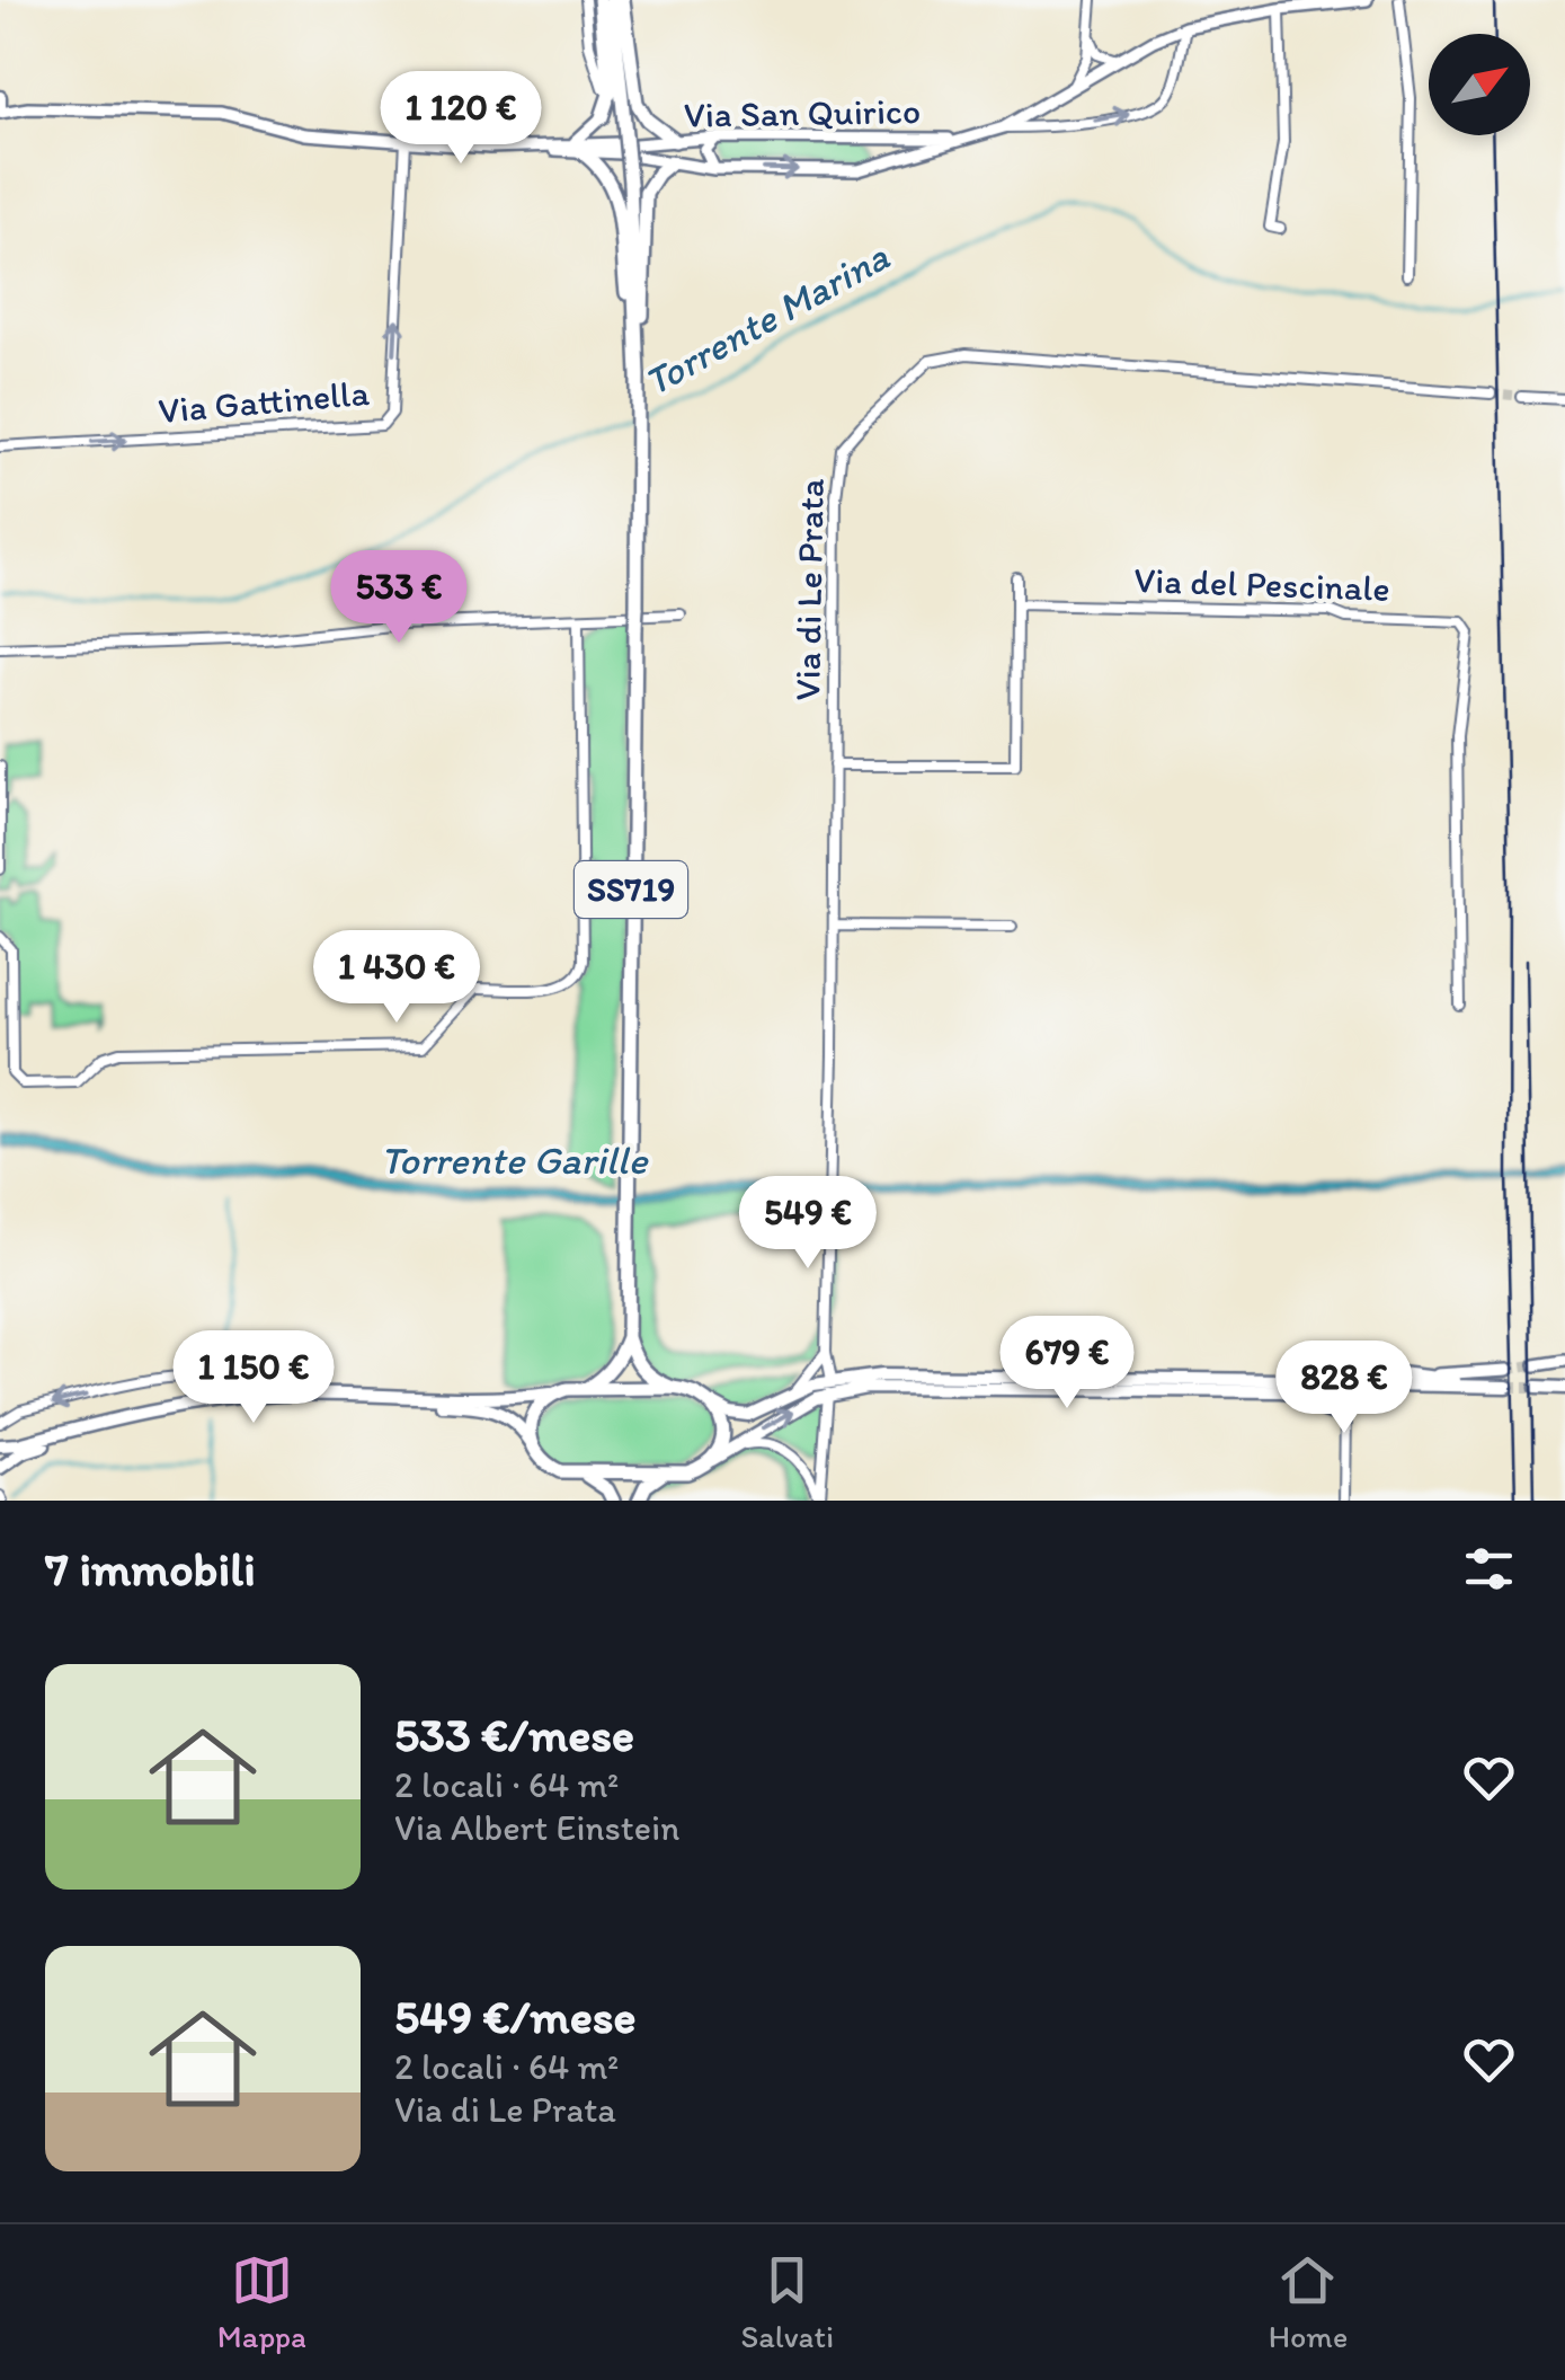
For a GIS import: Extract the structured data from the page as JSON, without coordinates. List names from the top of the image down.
{
  "streets": {
    "main road": ["SS719"],
    "street": [
      "Via San Quirico",
      "Via Gattinella",
      "Via del Pescinale",
      "Via di Le Prata"
    ]
  },
  "water": ["Torrente Marina", "Torrente Garille"],
  "north": "top right",
  "page": {
    "price": [
      "1 120 €",
      "533 €",
      "1 430 €",
      "549 €",
      "679 €",
      "1 150 €",
      "828 €"
    ],
    "heading": "7 immobili",
    "list": [
      {
        "name": "533 €/mese",
        "note": "2 locali · 64 m² · Via Albert Einstein"
      },
      {
        "name": "549 €/mese",
        "note": "2 locali · 64 m² · Via di Le Prata"
      }
    ],
    "tabs": ["Mappa", "Salvati", "Home"]
  }
}
